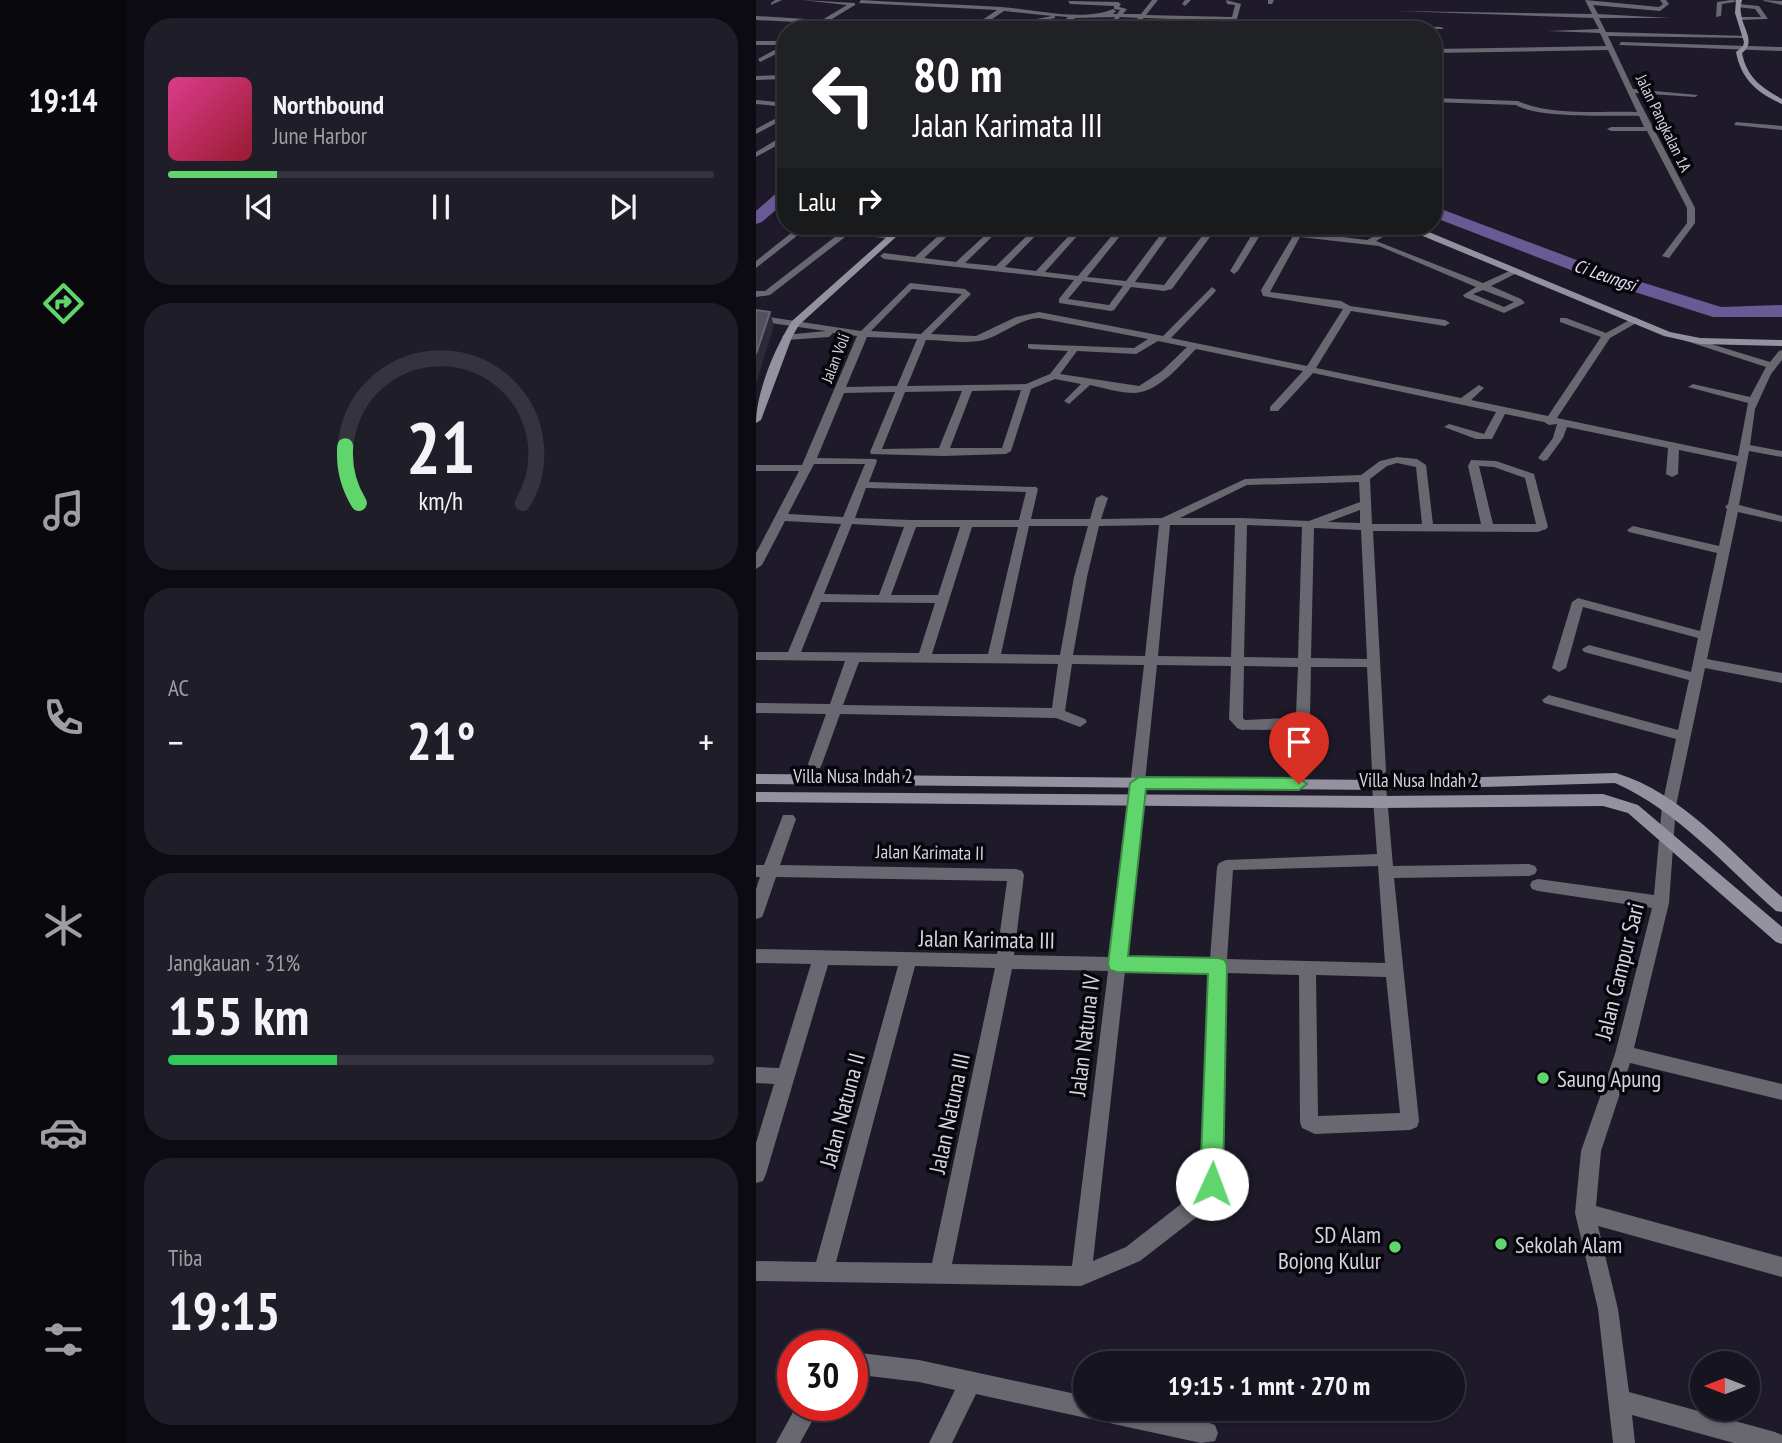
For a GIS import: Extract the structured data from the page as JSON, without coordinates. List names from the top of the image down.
{
  "streets": {
    "street": [
      "Jalan Pangkalan 1A",
      "Jalan Voli",
      "Villa Nusa Indah 2",
      "Jalan Karimata II",
      "Jalan Karimata III",
      "Jalan Campur Sari",
      "Jalan Natuna IV",
      "Jalan Natuna II",
      "Jalan Natuna III"
    ]
  },
  "crossings": [
    ["Villa Nusa Indah 2", "Jalan Campur Sari"],
    ["Villa Nusa Indah 2", "Jalan Natuna IV"],
    ["Jalan Karimata II", "Jalan Karimata III"],
    ["Jalan Karimata II", "Jalan Natuna III"],
    ["Jalan Karimata III", "Jalan Natuna IV"],
    ["Jalan Karimata III", "Jalan Natuna II"],
    ["Jalan Karimata III", "Jalan Natuna III"]
  ],
  "water": ["Ci Leungsi"],
  "places": ["Saung Apung", "Sekolah Alam", "SD Alam Bojong Kulur"],
  "north": "left",
  "page": {
    "tabs": "19:14",
    "turn": ["80 m", "Jalan Karimata III"],
    "song": ["Northbound", "June Harbor"],
    "then": "Lalu",
    "tile": [
      "AC",
      ["Jangkauan · 31%", "155 km"],
      ["Tiba", "19:15"]
    ],
    "heat": ["−", "21°", "+"],
    "limit": "30",
    "trip": "19:15 · 1 mnt · 270 m",
    "gauge": ["21", "km/h"]
  }
}
